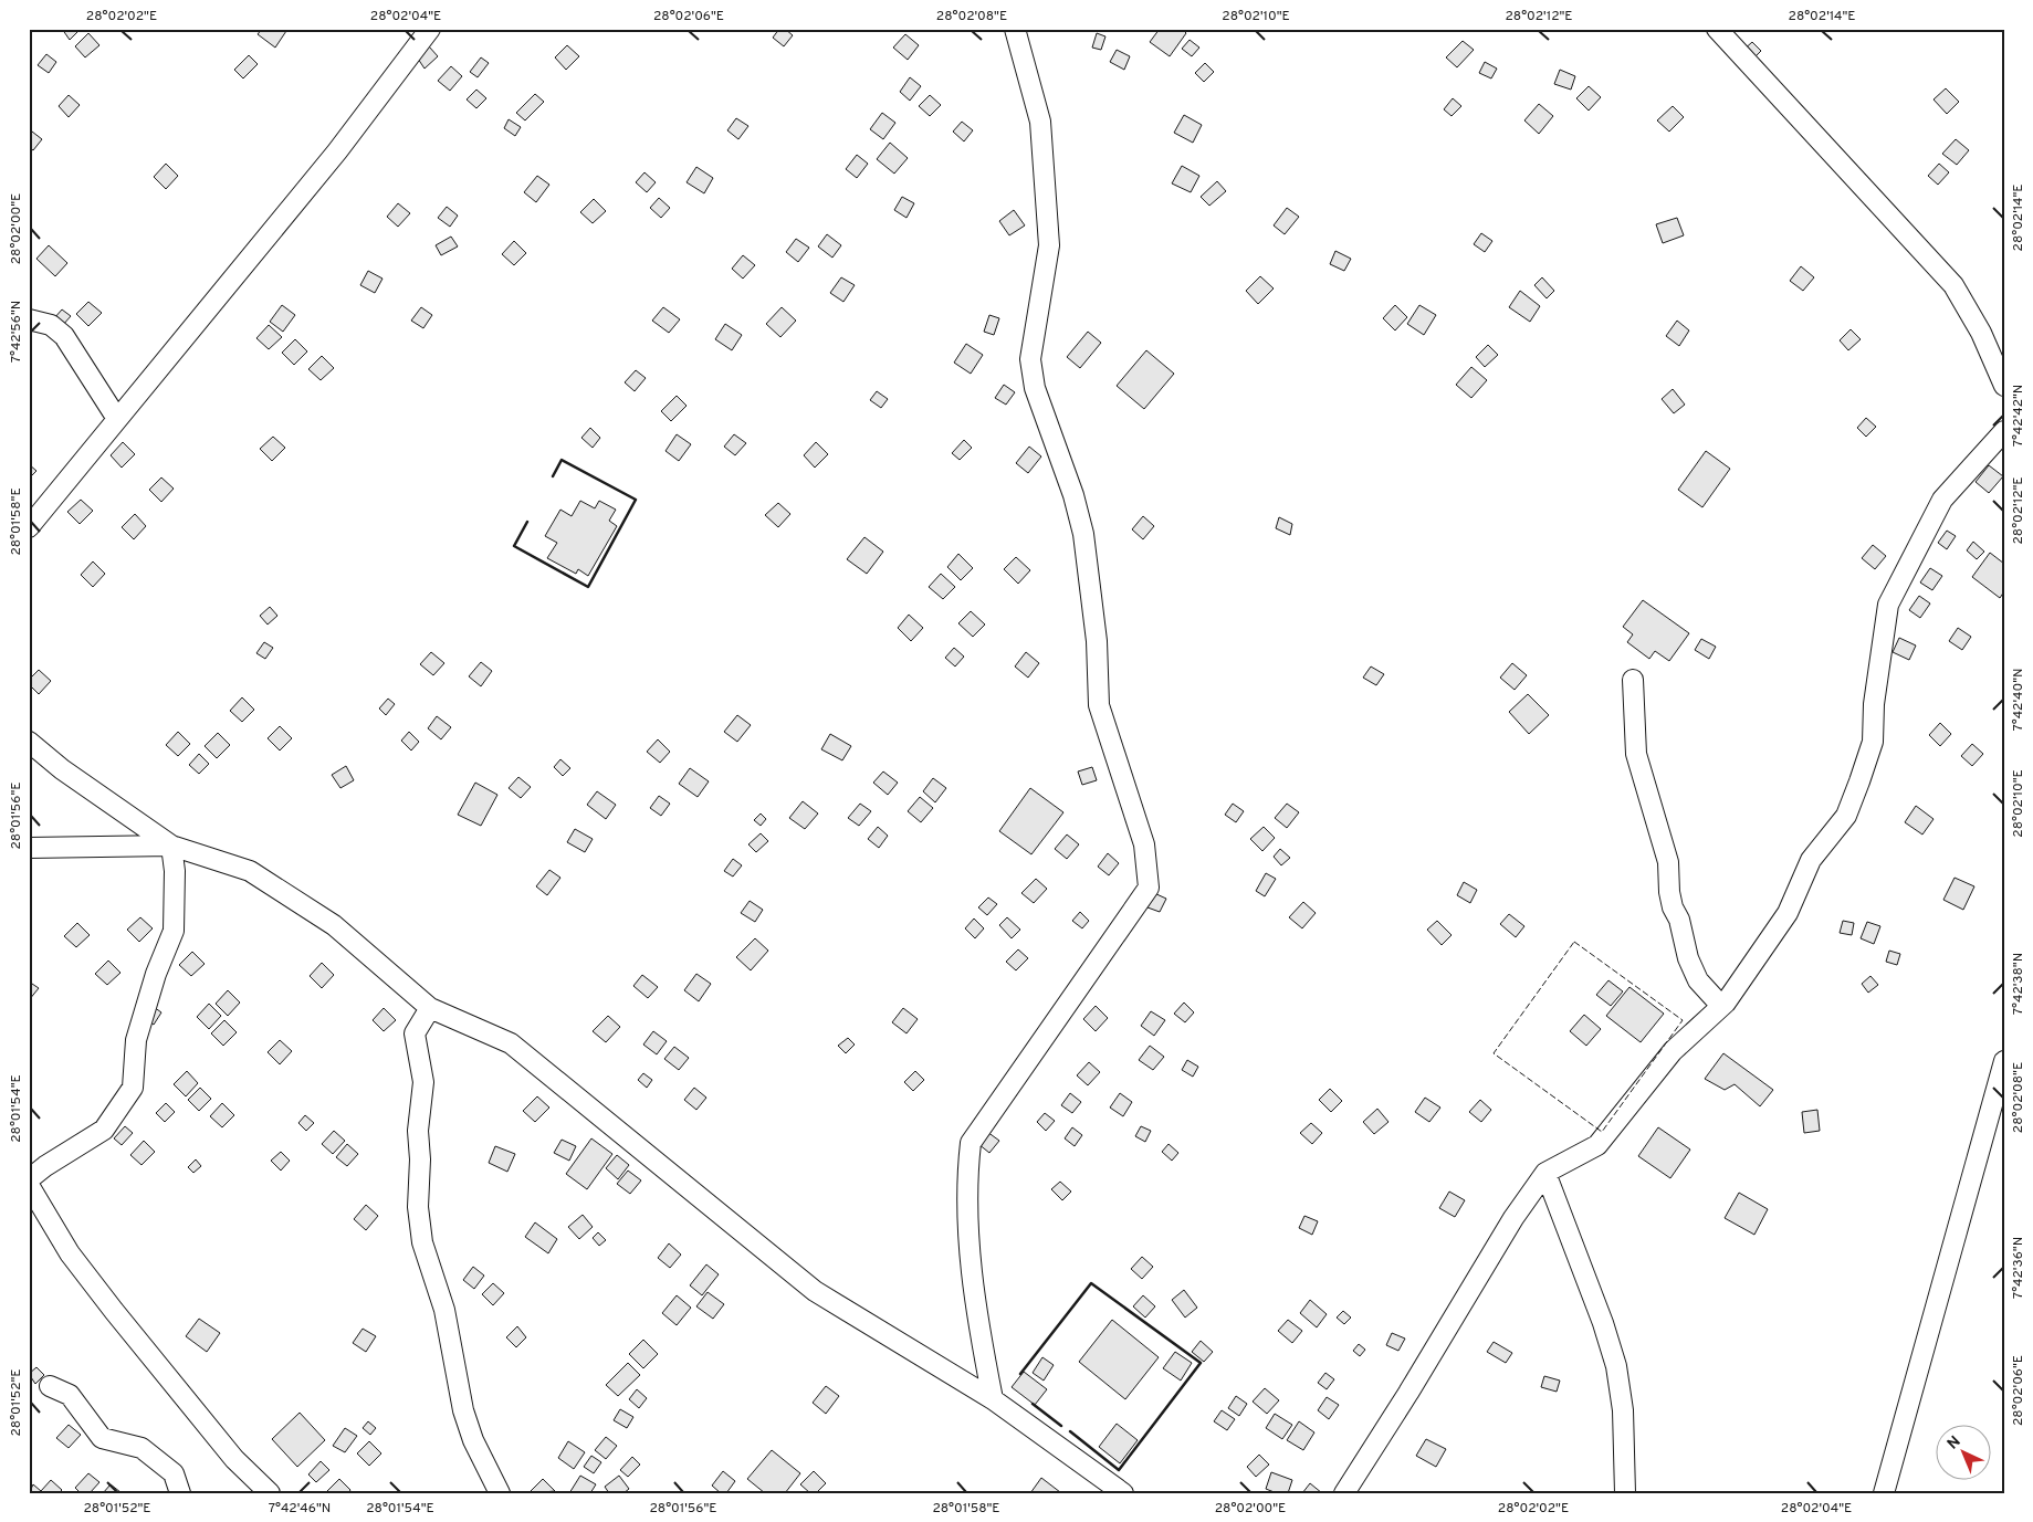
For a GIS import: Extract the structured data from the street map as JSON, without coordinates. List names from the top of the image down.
{
  "north": "top left",
  "coordinates": [
    "28°02'02\"E",
    "28°02'04\"E",
    "28°02'06\"E",
    "28°02'08\"E",
    "28°02'10\"E",
    "28°02'12\"E",
    "28°02'14\"E",
    "28°02'00\"E",
    "7°42'56\"N",
    "7°42'42\"N",
    "28°01'58\"E",
    "7°42'40\"N",
    "28°01'56\"E",
    "7°42'38\"N",
    "28°01'54\"E",
    "7°42'36\"N",
    "28°01'52\"E",
    "7°42'46\"N"
  ]
}
